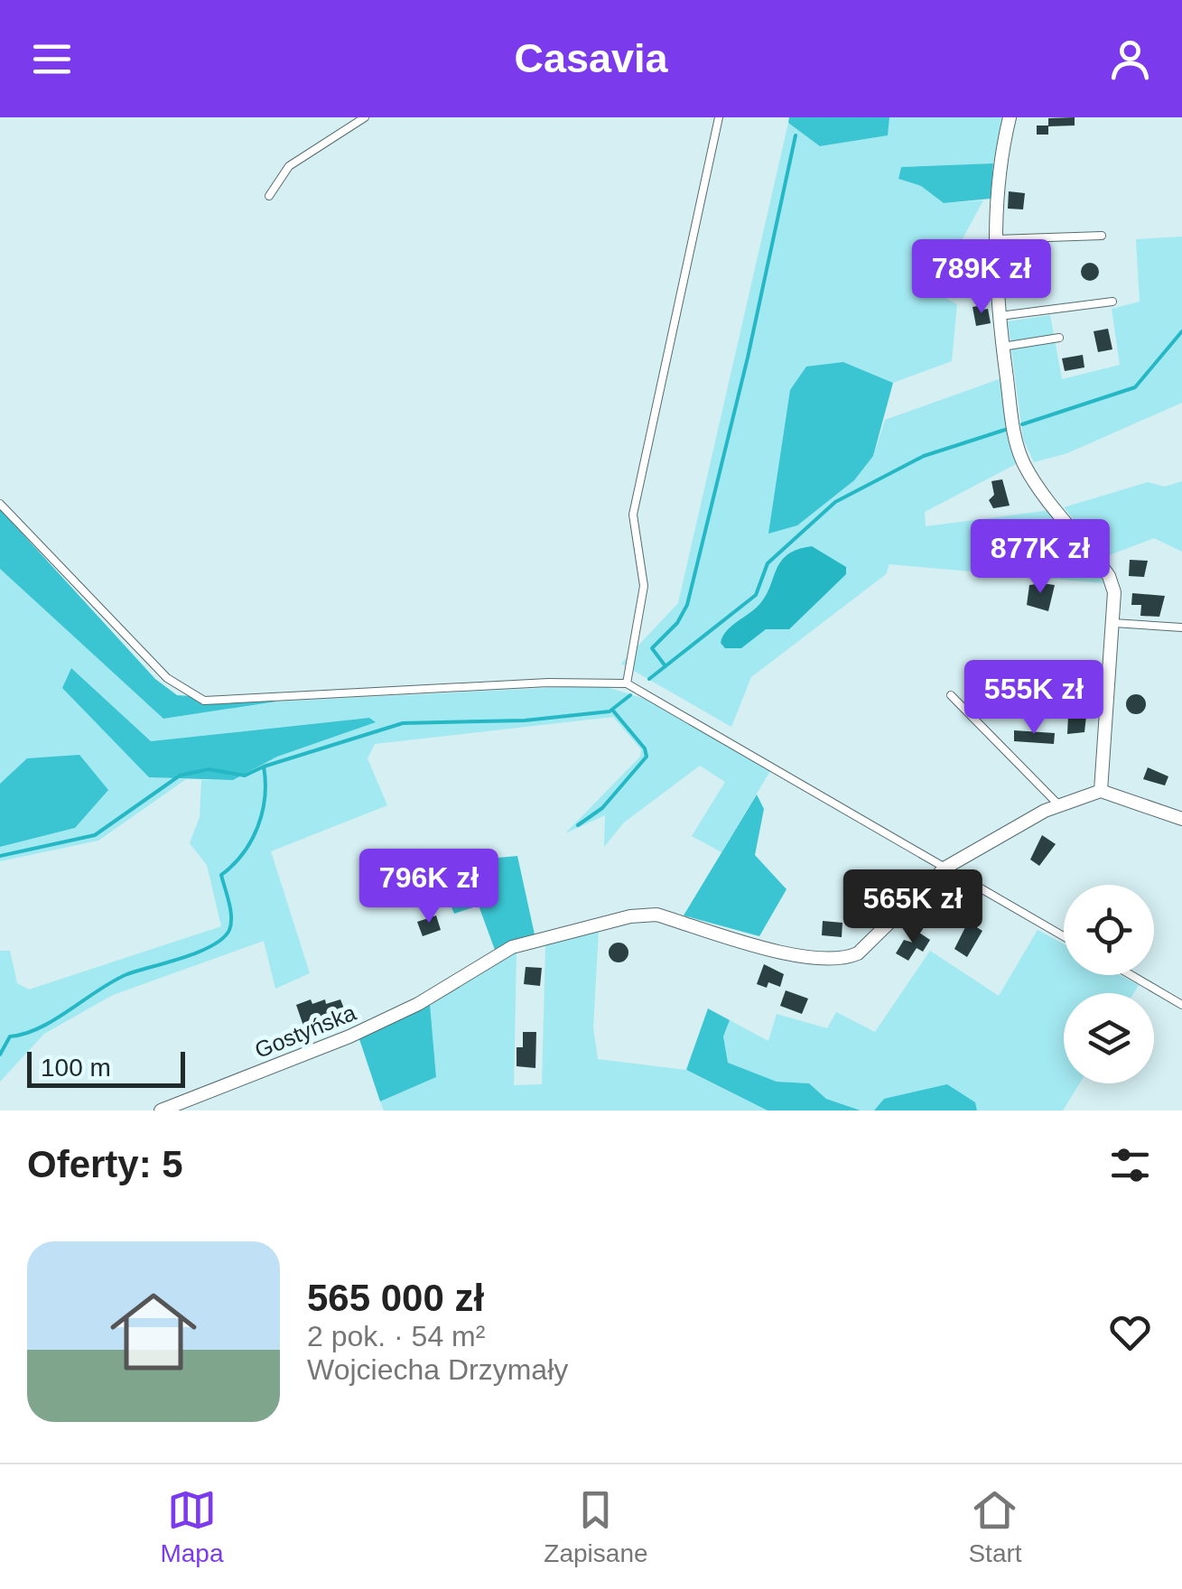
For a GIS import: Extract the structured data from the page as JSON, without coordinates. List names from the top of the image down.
{
  "streets": {
    "street": ["Gostyńska"]
  },
  "scale_bar": "100 m",
  "page": {
    "header": "Casavia",
    "price": [
      "789K zł",
      "877K zł",
      "555K zł",
      "796K zł",
      "565K zł"
    ],
    "scale": "100 m",
    "heading": "Oferty: 5",
    "list": [
      {
        "name": "565 000 zł",
        "note": "2 pok. · 54 m² · Wojciecha Drzymały"
      }
    ],
    "tabs": ["Mapa", "Zapisane", "Start"]
  }
}
